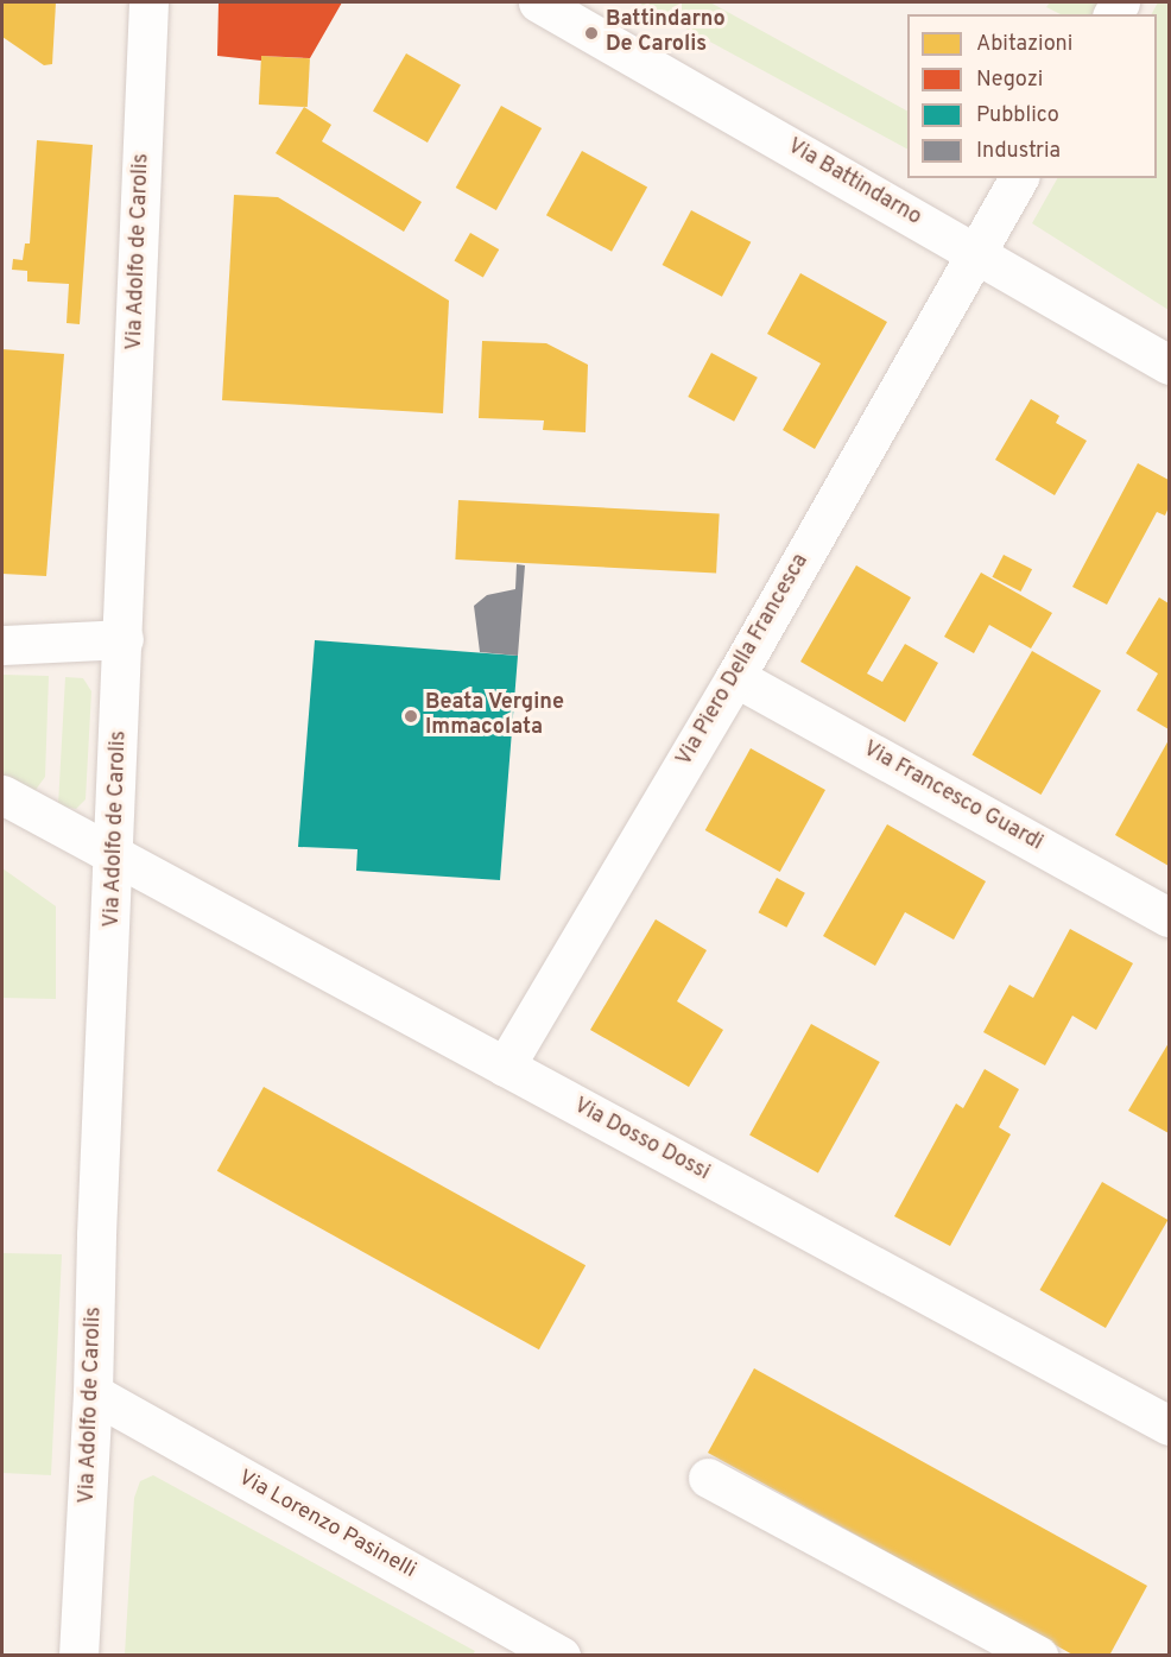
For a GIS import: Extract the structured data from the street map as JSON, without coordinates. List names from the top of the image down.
{
  "streets": {
    "street": [
      "Via Battindarno",
      "Via Adolfo de Carolis",
      "Via Piero Della Francesca",
      "Via Francesco Guardi",
      "Via Dosso Dossi",
      "Via Lorenzo Pasinelli"
    ]
  },
  "crossings": [
    ["Via Battindarno", "Via Piero Della Francesca"],
    ["Via Adolfo de Carolis", "Via Dosso Dossi"],
    ["Via Adolfo de Carolis", "Via Lorenzo Pasinelli"],
    ["Via Piero Della Francesca", "Via Francesco Guardi"],
    ["Via Piero Della Francesca", "Via Dosso Dossi"]
  ],
  "places": ["Battindarno De Carolis", "Beata Vergine Immacolata"],
  "legend": [
    "Abitazioni",
    "Negozi",
    "Pubblico",
    "Industria"
  ]
}
